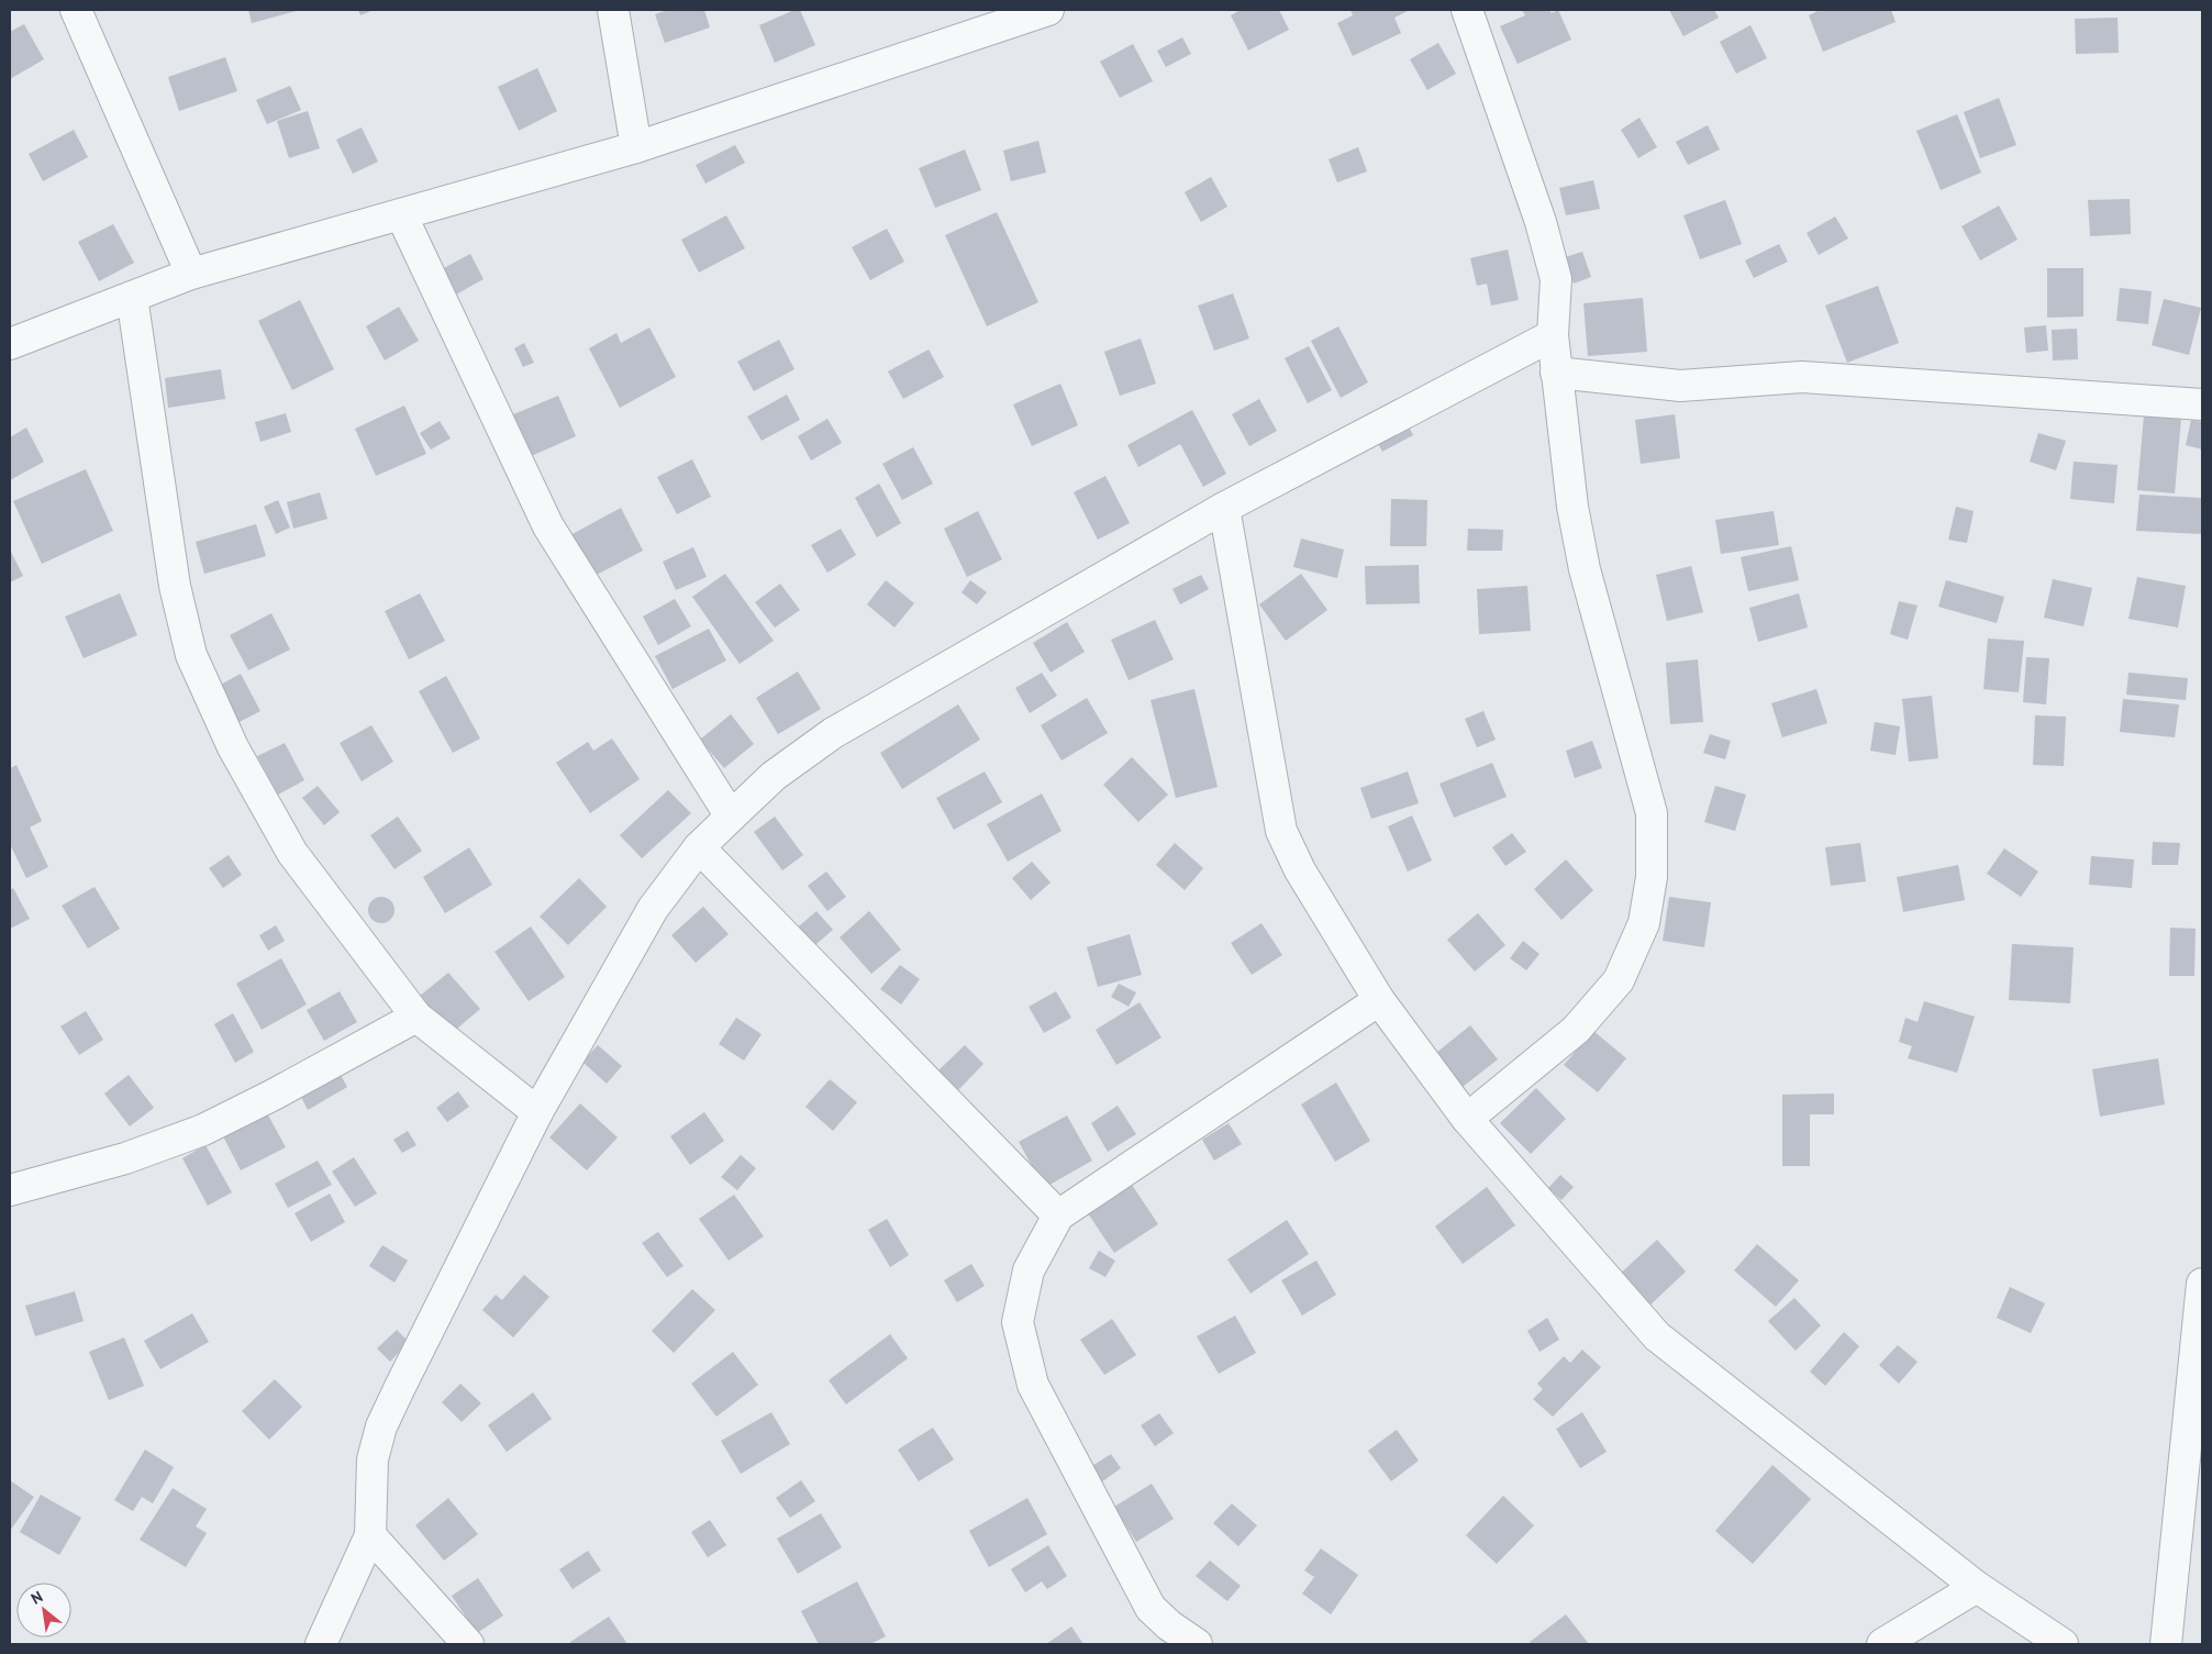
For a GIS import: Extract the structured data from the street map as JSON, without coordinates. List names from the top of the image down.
{
  "north": "top left"
}
